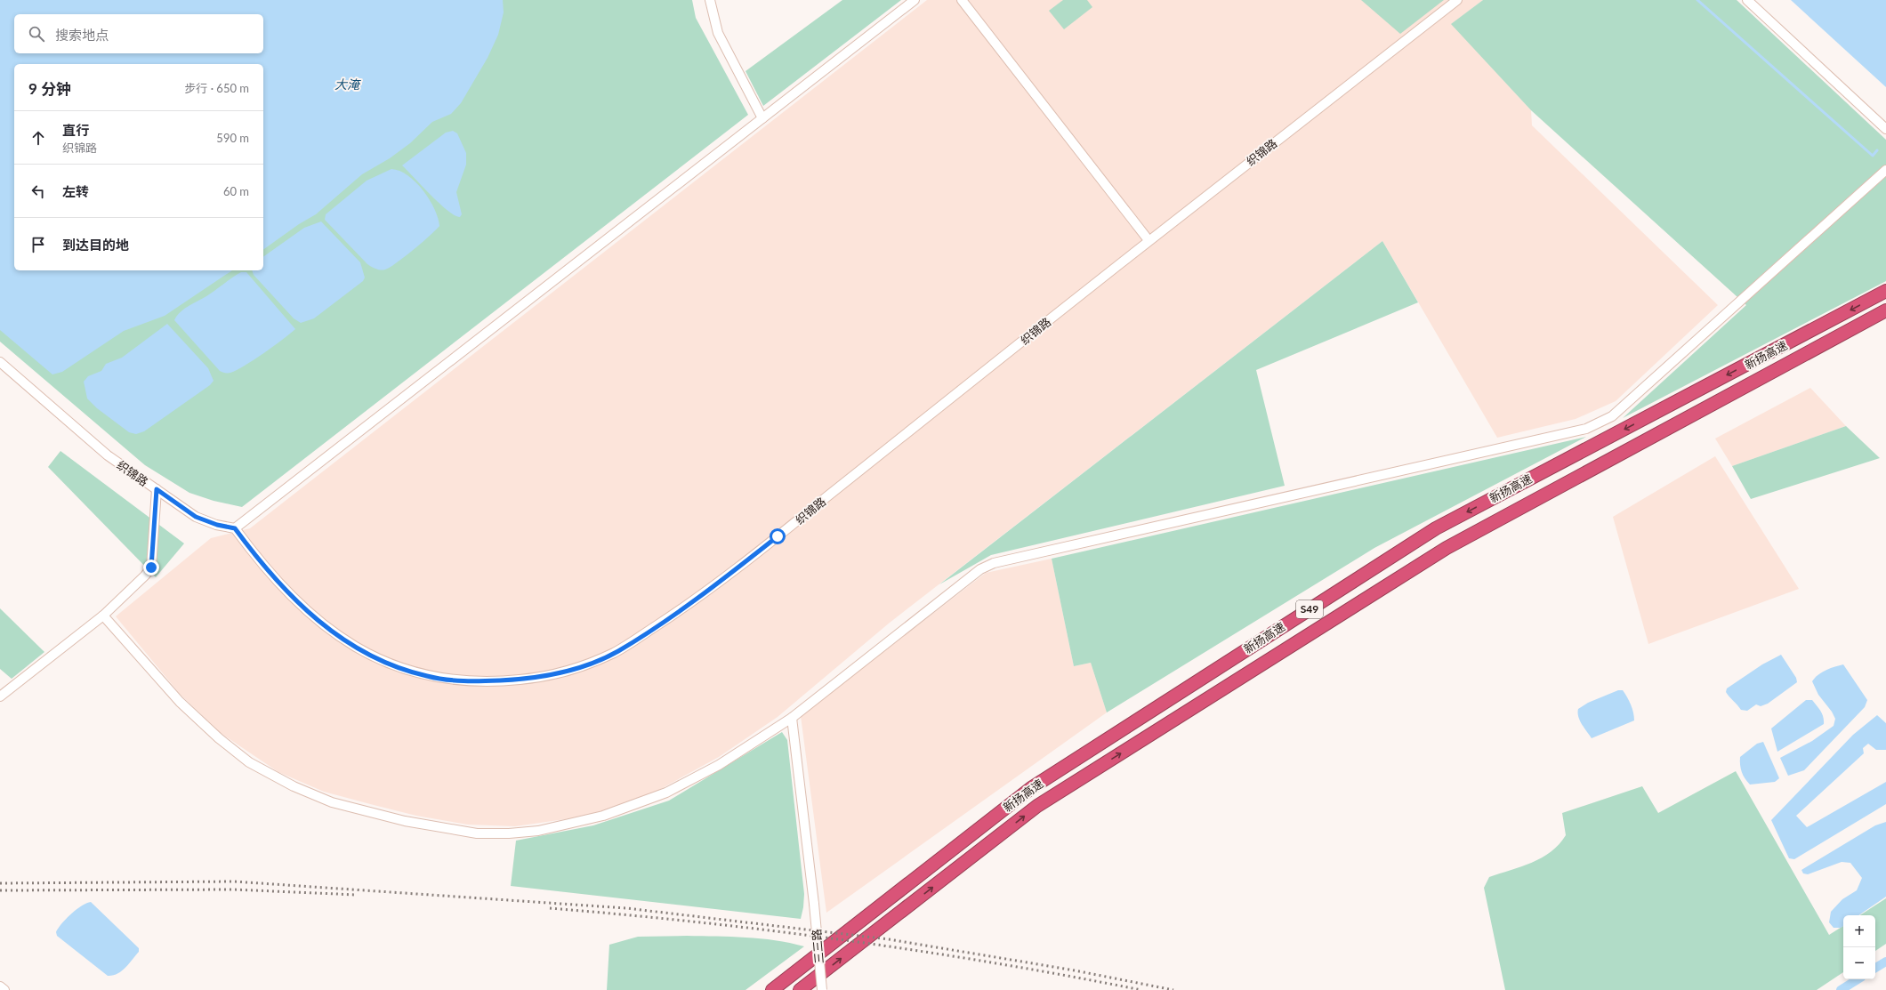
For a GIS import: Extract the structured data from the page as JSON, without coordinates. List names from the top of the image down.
{
  "streets": {
    "highway": ["新扬高速", "S49"],
    "street": ["织锦路", "三三路"]
  },
  "water": ["大淹"],
  "page": {
    "search": "搜索地点",
    "heading": ["9 分钟", "步行 · 650 m"],
    "list": [
      ["直行", "织锦路", "590 m"],
      ["左转", "60 m"],
      "到达目的地"
    ],
    "map_buttons": ["+", "−"]
  }
}
